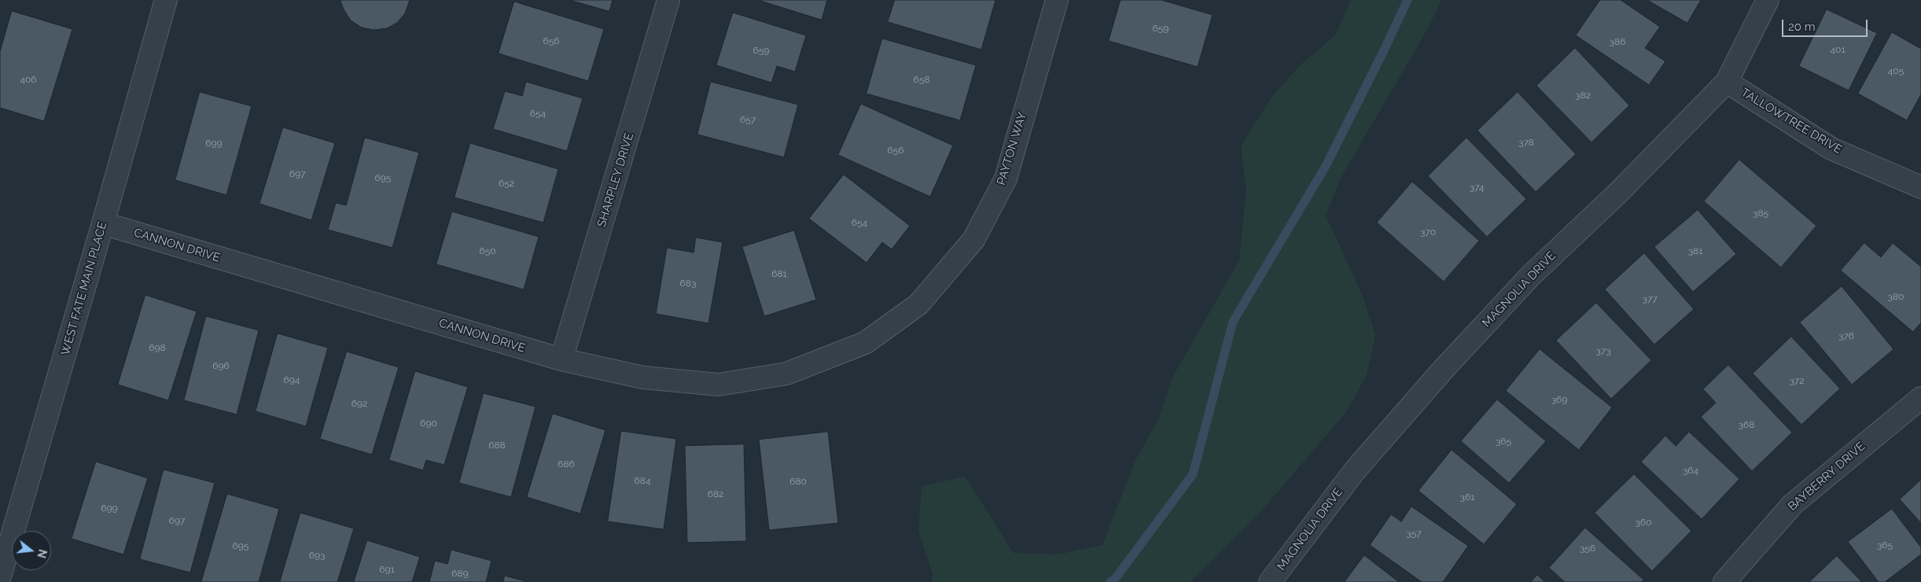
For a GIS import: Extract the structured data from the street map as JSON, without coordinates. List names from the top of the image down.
{
  "streets": {
    "street": [
      "TALLOWTREE DRIVE",
      "PAYTON WAY",
      "SHARPLEY DRIVE",
      "CANNON DRIVE",
      "WEST FATE MAIN PLACE",
      "MAGNOLIA DRIVE",
      "BAYBERRY DRIVE"
    ]
  },
  "crossings": [
    ["TALLOWTREE DRIVE", "MAGNOLIA DRIVE"],
    ["PAYTON WAY", "CANNON DRIVE"],
    ["SHARPLEY DRIVE", "CANNON DRIVE"],
    ["CANNON DRIVE", "WEST FATE MAIN PLACE"]
  ],
  "house_numbers": [
    "659",
    "656",
    "386",
    "401",
    "659",
    "405",
    "406",
    "658",
    "382",
    "654",
    "657",
    "378",
    "699",
    "656",
    "697",
    "695",
    "652",
    "374",
    "385",
    "654",
    "370",
    "650",
    "381",
    "681",
    "683",
    "380",
    "377",
    "376",
    "698",
    "373",
    "696",
    "694",
    "372",
    "369",
    "692",
    "690",
    "368",
    "365",
    "688",
    "686",
    "364",
    "684",
    "680",
    "682",
    "361",
    "699",
    "697",
    "360",
    "357",
    "365",
    "695",
    "356",
    "693",
    "691",
    "689"
  ],
  "scale_bar": "20 m",
  "north": "right"
}
